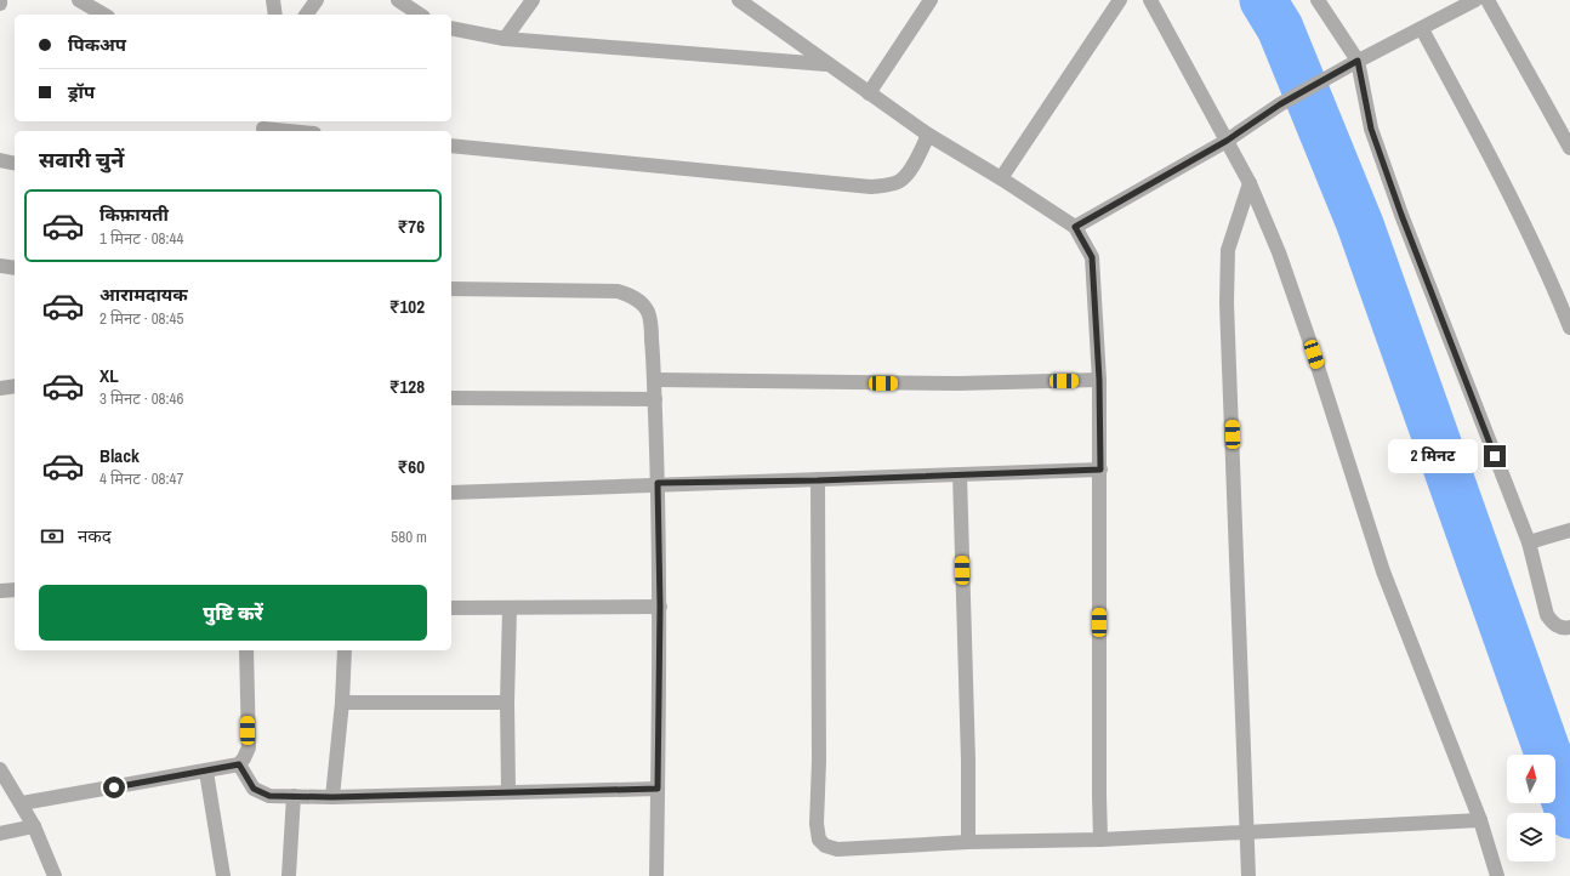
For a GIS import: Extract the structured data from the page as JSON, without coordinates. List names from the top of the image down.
{
  "north": "top",
  "page": {
    "banner": ["पिकअप", "ड्रॉप"],
    "heading": "सवारी चुनें",
    "list": [
      {
        "name": "किफ़ायती",
        "note": "1 मिनट · 08:44",
        "value": "₹76"
      },
      {
        "name": "आरामदायक",
        "note": "2 मिनट · 08:45",
        "value": "₹102"
      },
      {
        "name": "XL",
        "note": "3 मिनट · 08:46",
        "value": "₹128"
      },
      {
        "name": "Black",
        "note": "4 मिनट · 08:47",
        "value": "₹60"
      }
    ],
    "bubble": "2 मिनट",
    "pay": ["नकद", "580 m"],
    "buttons": "पुष्टि करें"
  }
}
